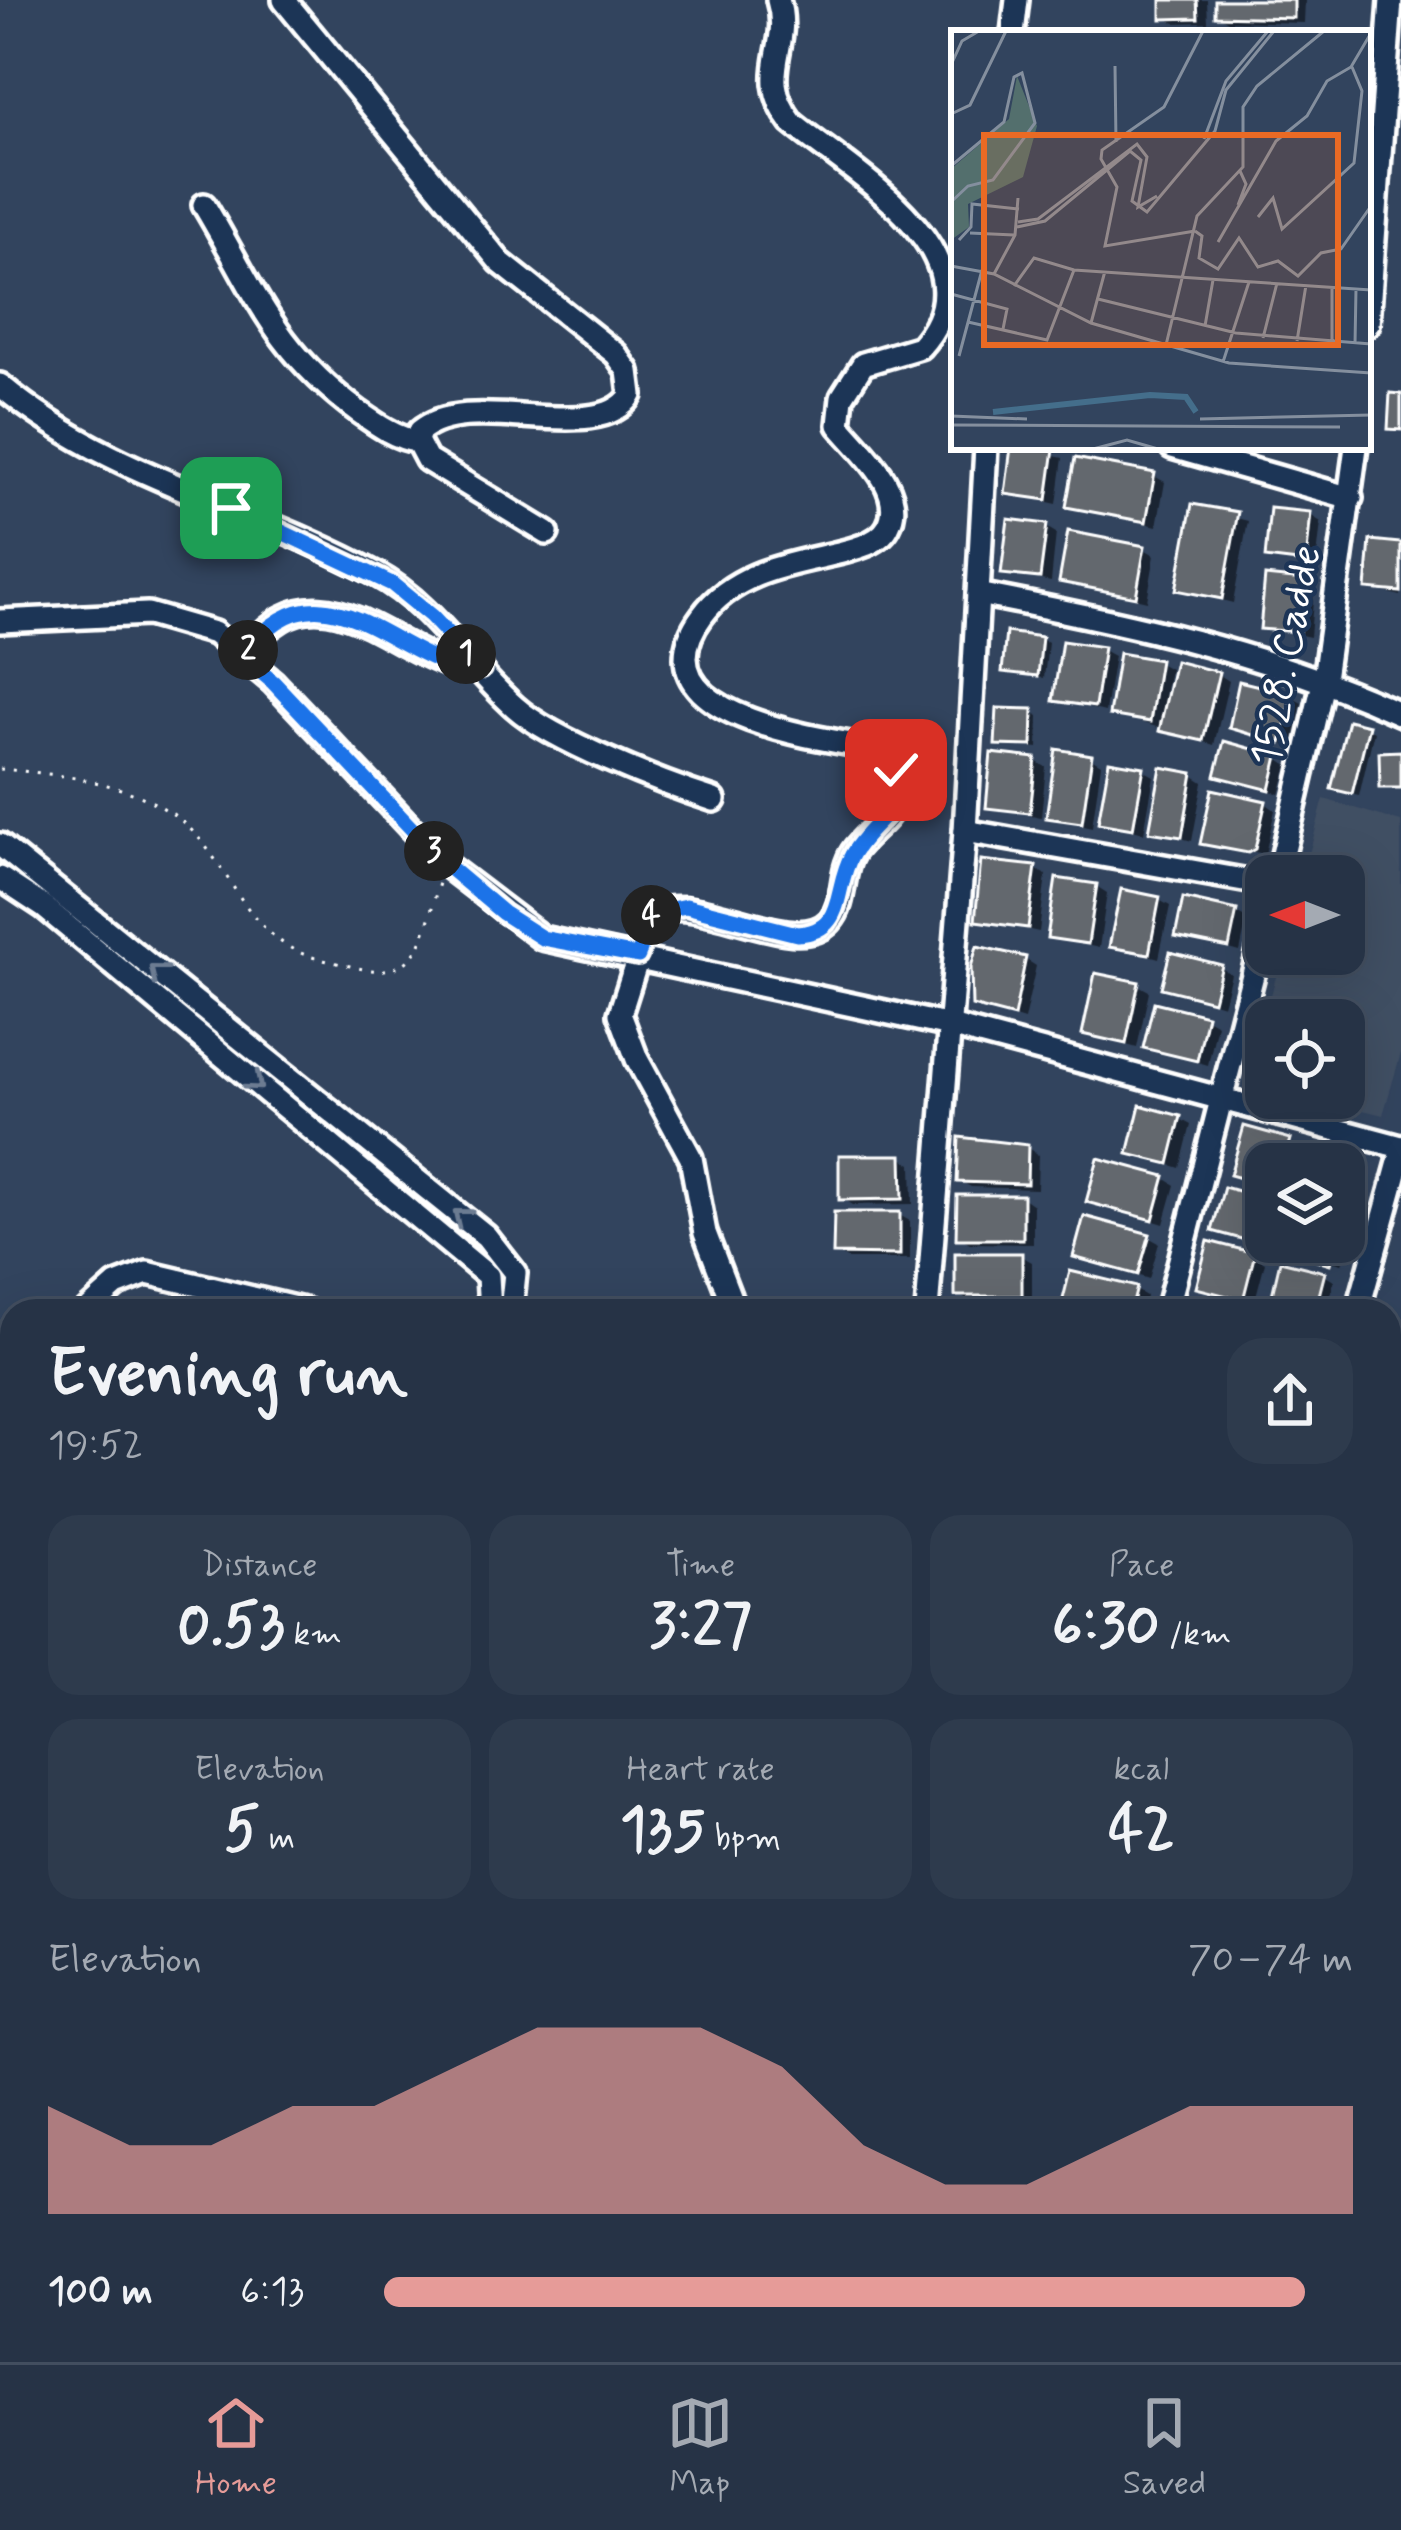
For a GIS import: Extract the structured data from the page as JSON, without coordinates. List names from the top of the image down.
{
  "streets": {
    "street": ["1528. Cadde"]
  },
  "north": "left",
  "page": {
    "pins": [
      "2",
      "1",
      "3",
      "4"
    ],
    "heading": ["Evening run", "19:52"],
    "stats": [
      ["Distance", "0.53 km"],
      ["Time", "3:27"],
      ["Pace", "6:30 /km"],
      ["Elevation", "5 m"],
      ["Heart rate", "135 bpm"],
      ["kcal", "42"]
    ],
    "chart": ["Elevation", "70–74 m"],
    "list": [
      {
        "name": "100 m",
        "note": "6:13"
      }
    ],
    "tabs": ["Home", "Map", "Saved"]
  }
}
